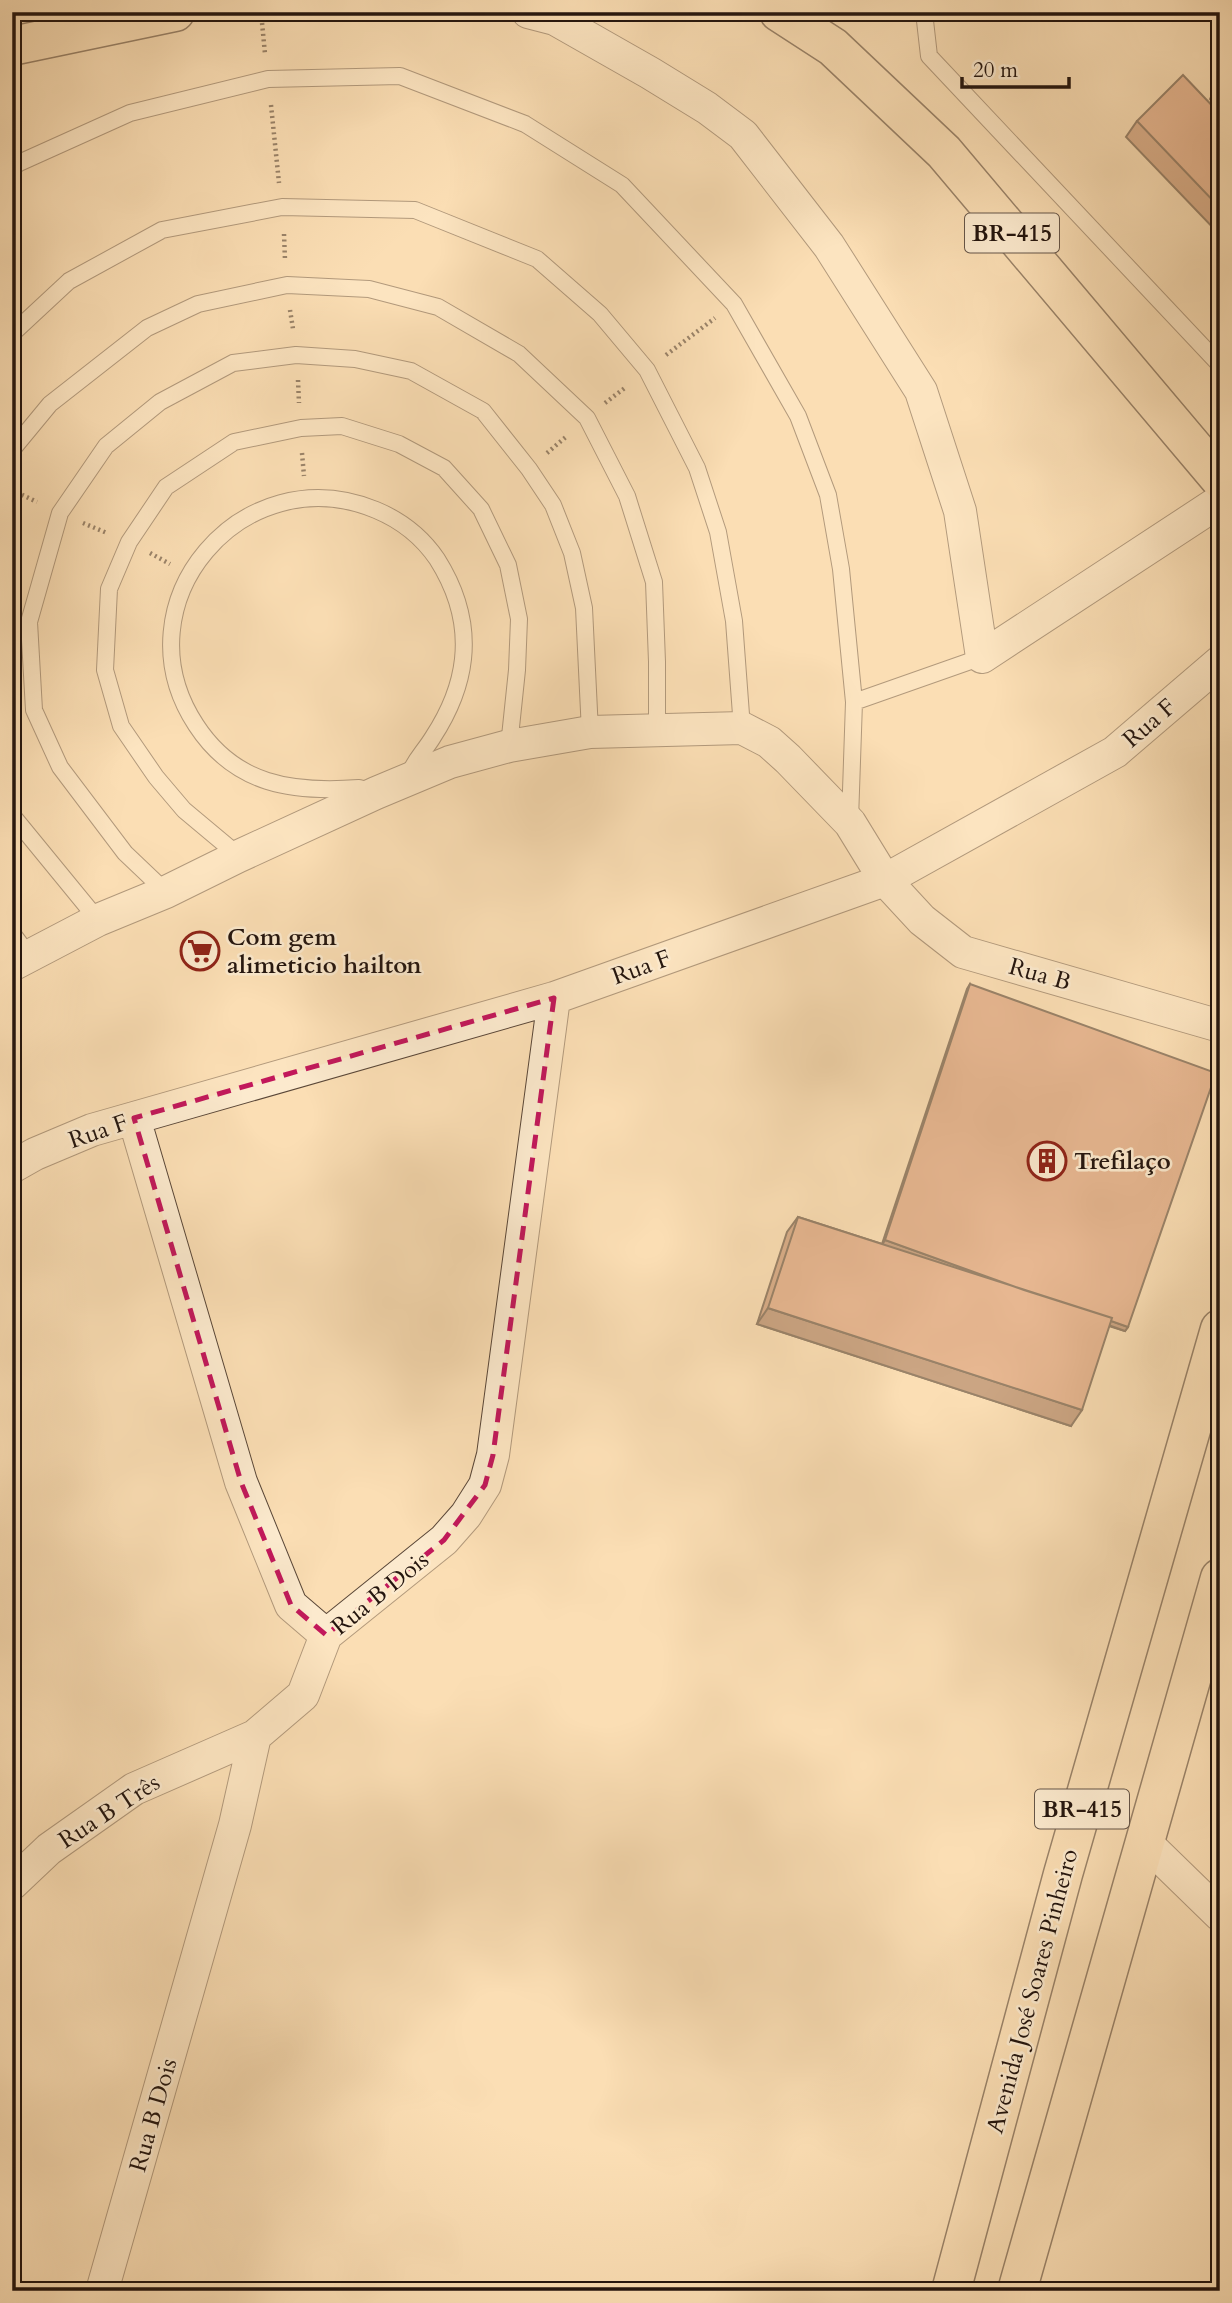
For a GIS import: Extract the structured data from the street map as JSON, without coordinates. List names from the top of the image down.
{
  "streets": {
    "main road": ["BR-415", "Avenida José Soares Pinheiro"],
    "street": [
      "Rua F",
      "Rua B",
      "Rua B Dois",
      "Rua B Três"
    ]
  },
  "crossings": [
    ["Rua F", "Rua B"],
    ["Rua F", "Rua B Dois"],
    ["Rua B Dois", "Rua B Três"]
  ],
  "places": {
    "supermarket": ["Com gem alimeticio hailton"],
    "building": ["Trefilaço"]
  },
  "scale_bar": "20 m"
}
